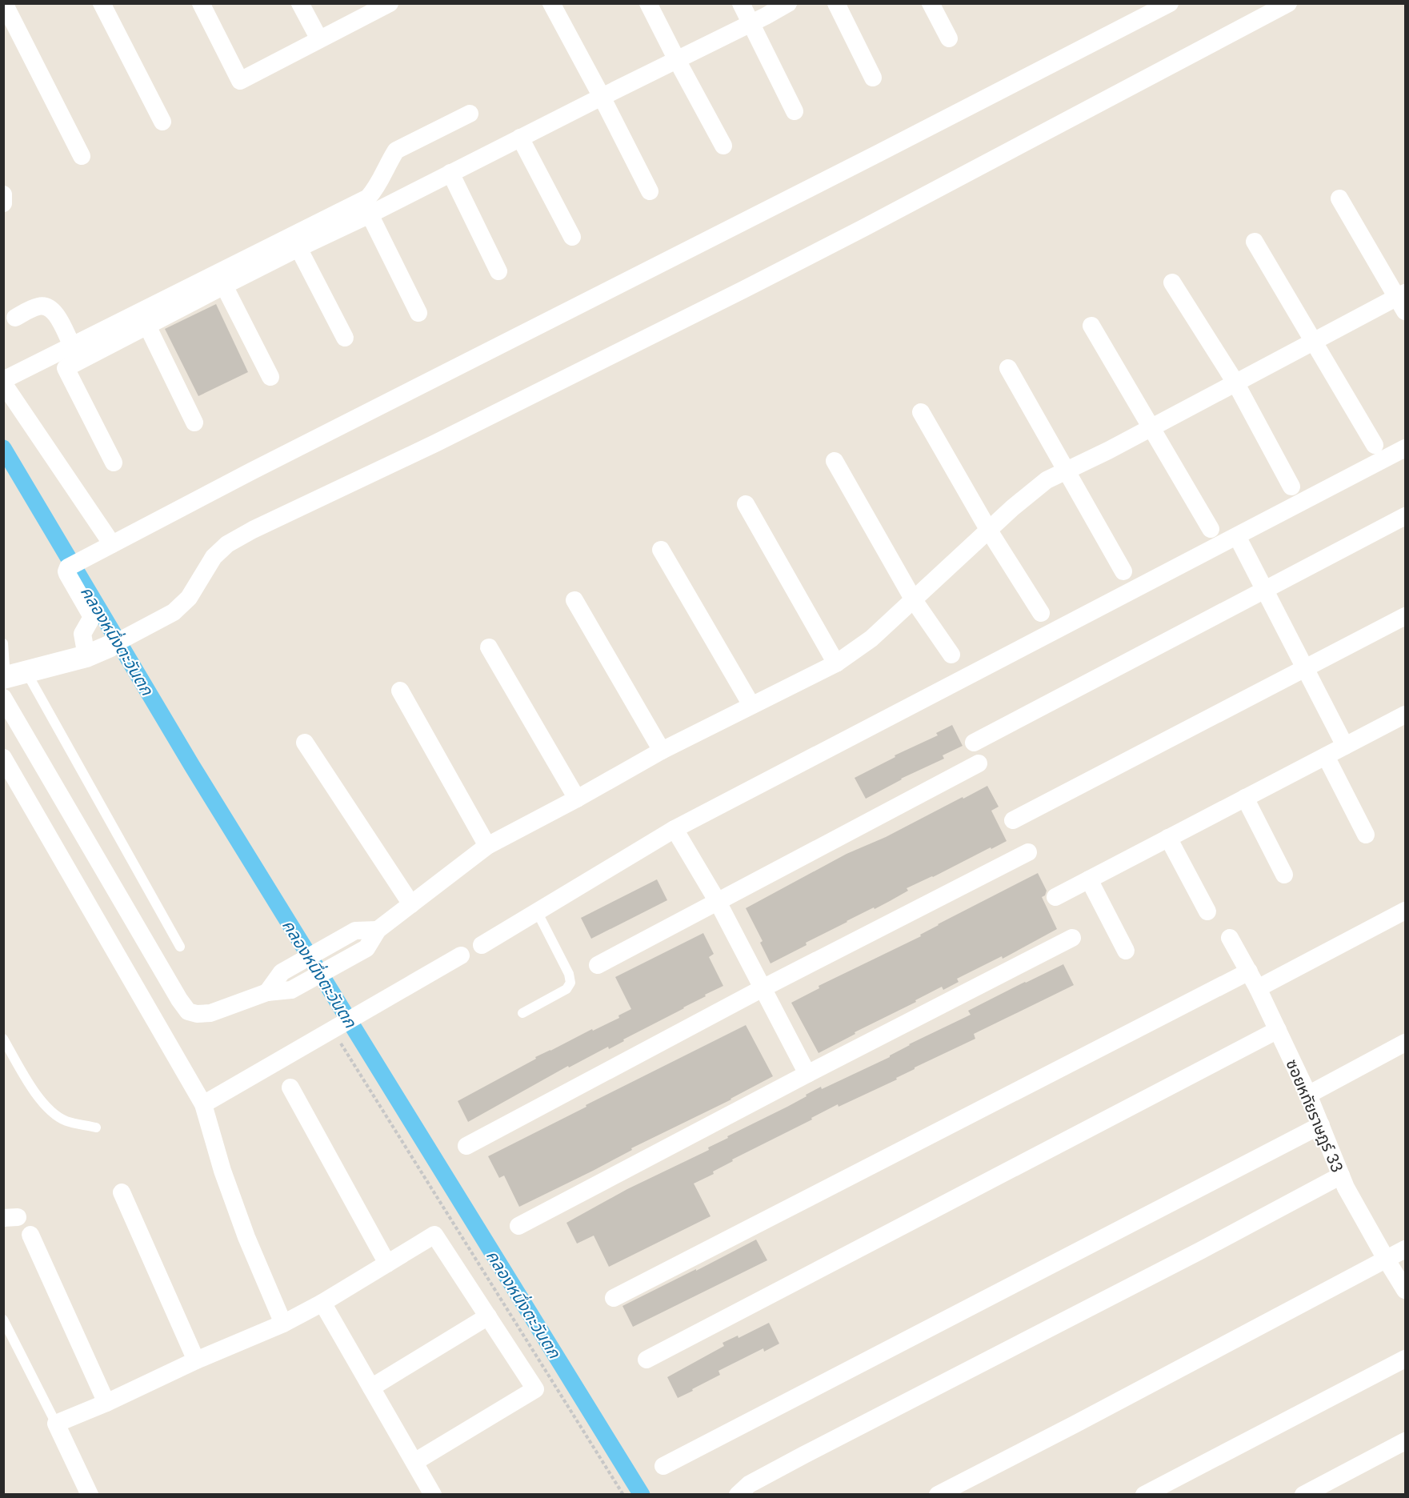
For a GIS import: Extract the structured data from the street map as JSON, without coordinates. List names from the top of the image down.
{
  "streets": {
    "street": ["ซอยหทัยราษฎร์ 33"]
  },
  "water": ["คลองหนึ่งตะวันตก"]
}
